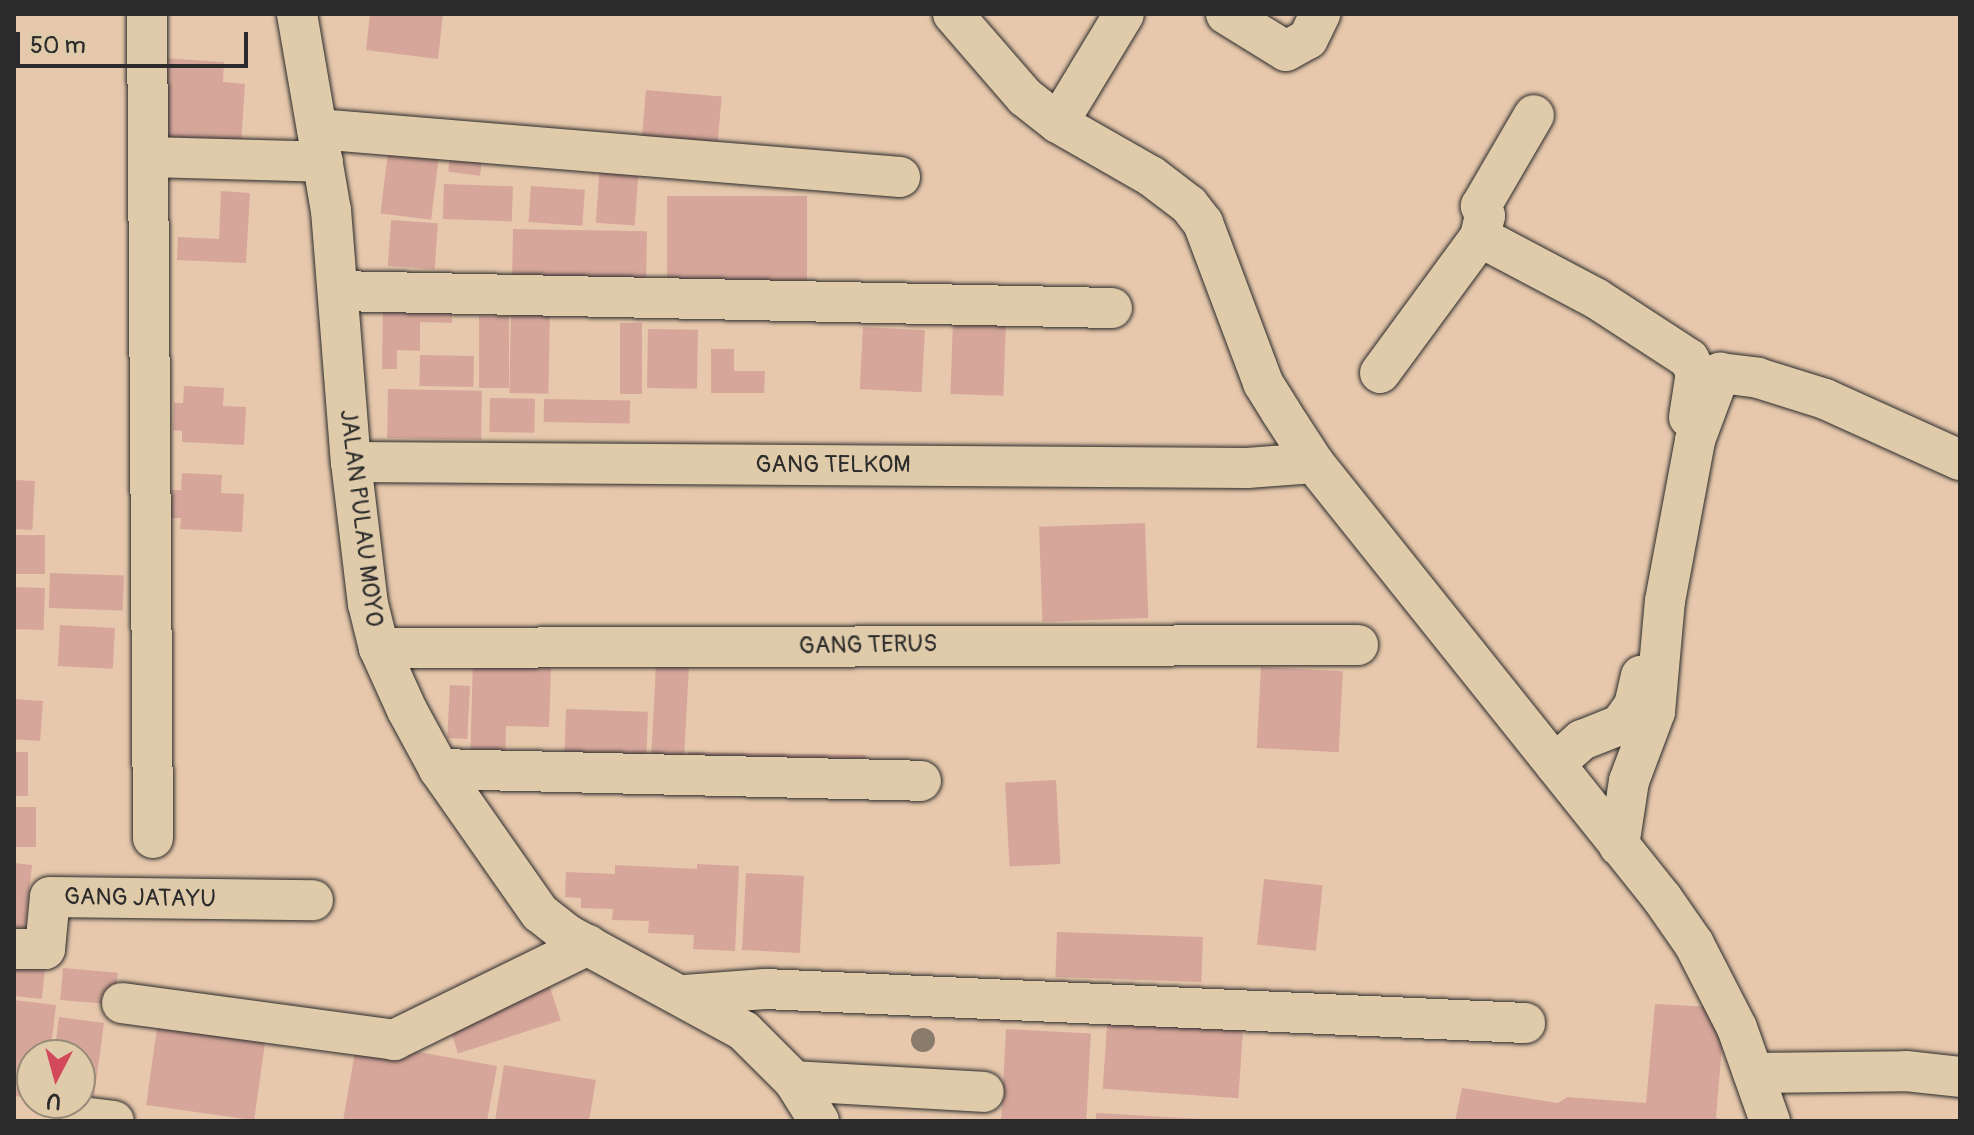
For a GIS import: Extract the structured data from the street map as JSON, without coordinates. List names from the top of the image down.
{
  "streets": {
    "street": [
      "GANG TELKOM",
      "JALAN PULAU MOYO",
      "GANG TERUS",
      "GANG JATAYU"
    ]
  },
  "crossings": [
    ["GANG TELKOM", "JALAN PULAU MOYO"],
    ["JALAN PULAU MOYO", "GANG TERUS"]
  ],
  "scale_bar": "50 m",
  "north": "bottom"
}
